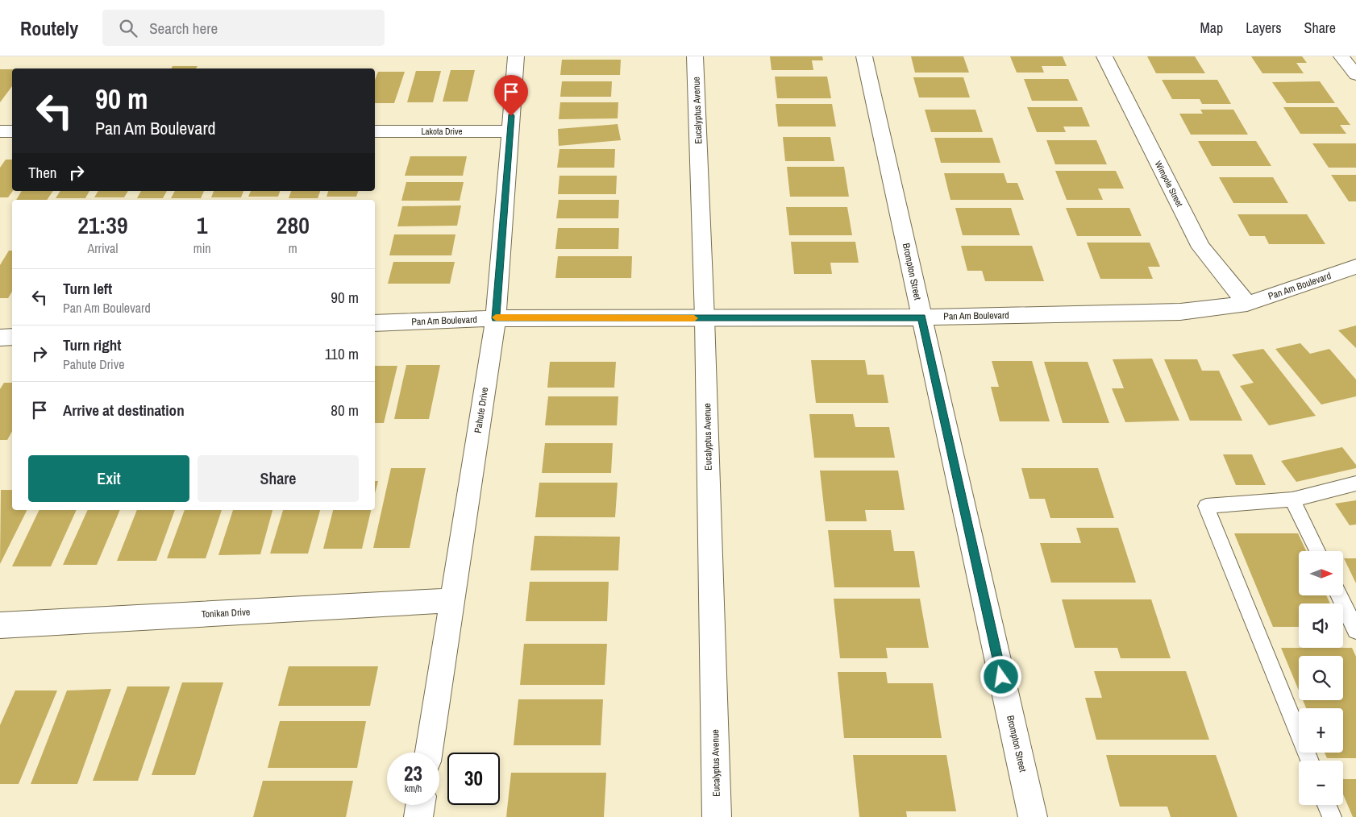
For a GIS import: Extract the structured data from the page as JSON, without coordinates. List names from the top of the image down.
{
  "streets": {
    "street": [
      "Eucalyptus Avenue",
      "Lakota Drive",
      "Wimpole Street",
      "Brompton Street",
      "Pan Am Boulevard",
      "Pahute Drive",
      "Tonikan Drive"
    ]
  },
  "crossings": [
    ["Eucalyptus Avenue", "Pan Am Boulevard"],
    ["Lakota Drive", "Pahute Drive"],
    ["Wimpole Street", "Pan Am Boulevard"],
    ["Brompton Street", "Pan Am Boulevard"],
    ["Pan Am Boulevard", "Pahute Drive"],
    ["Pahute Drive", "Tonikan Drive"]
  ],
  "north": "right",
  "page": {
    "header": "Routely",
    "search": "Search here",
    "nav": ["Map", "Layers", "Share"],
    "turn": ["90 m", "Pan Am Boulevard"],
    "then": "Then",
    "eta": [
      "21:39",
      "Arrival",
      "1",
      "min",
      "280",
      "m"
    ],
    "list": [
      {
        "name": "Turn left",
        "note": "Pan Am Boulevard",
        "value": "90 m"
      },
      {
        "name": "Turn right",
        "note": "Pahute Drive",
        "value": "110 m"
      },
      {
        "name": "Arrive at destination",
        "value": "80 m"
      }
    ],
    "buttons": ["Exit", "Share"],
    "map_buttons": ["+", "−"],
    "speed": "23 km/h",
    "limit": "30"
  }
}
